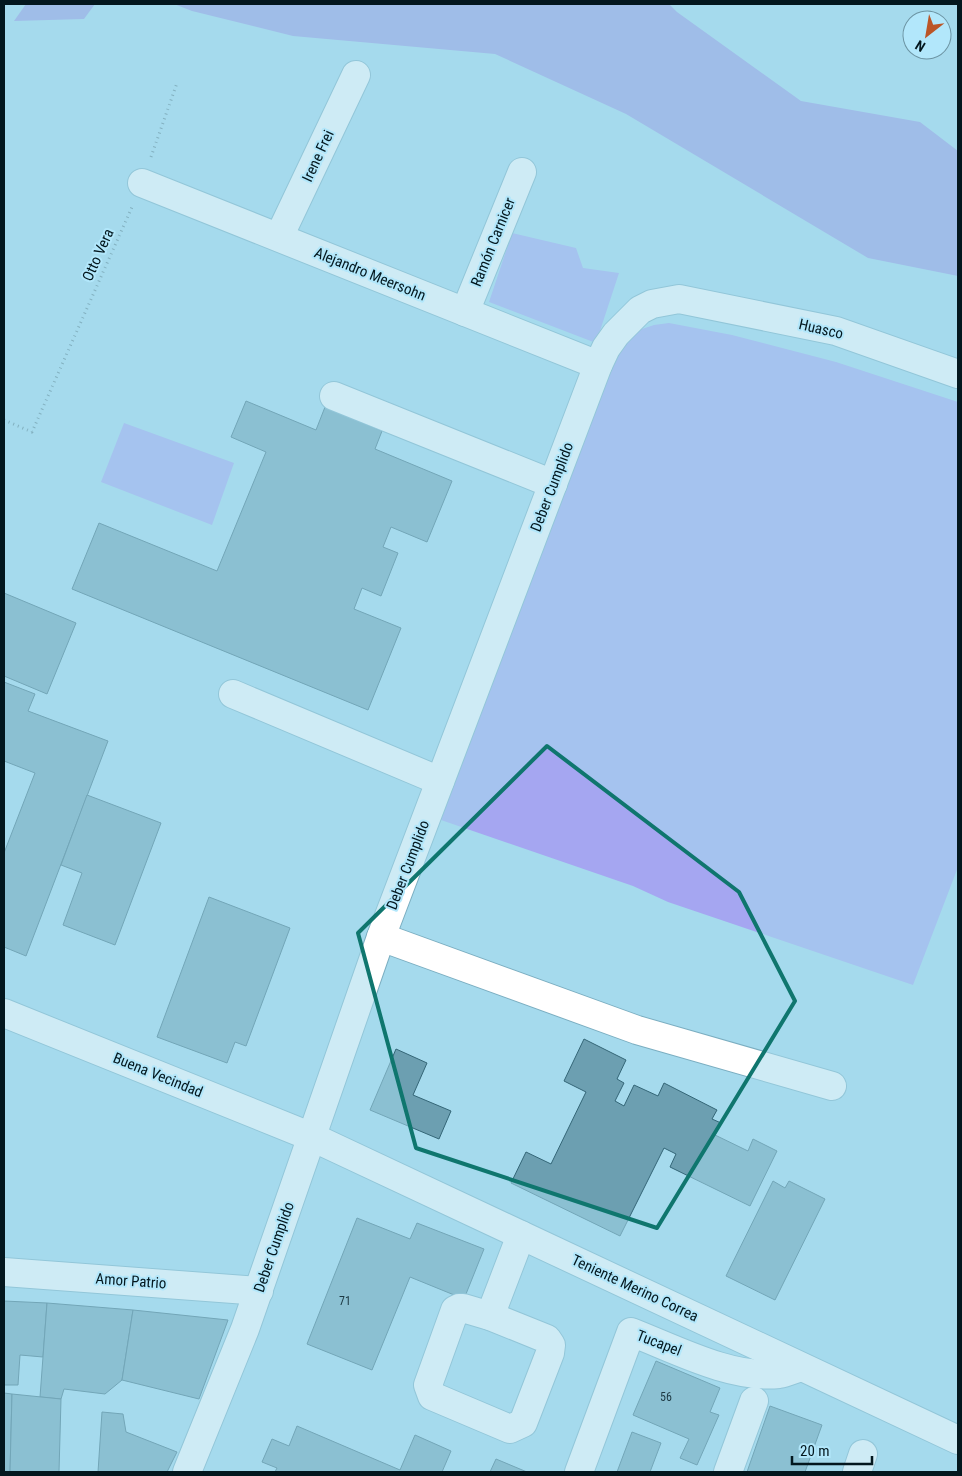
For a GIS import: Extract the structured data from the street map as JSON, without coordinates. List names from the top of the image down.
{
  "streets": {
    "street": [
      "Irene Frei",
      "Ramón Carnicer",
      "Alejandro Meersohn",
      "Huasco",
      "Deber Cumplido",
      "Buena Vecindad",
      "Amor Patrio",
      "Teniente Merino Correa",
      "Tucapel"
    ],
    "path": ["Otto Vera"]
  },
  "crossings": [
    ["Irene Frei", "Alejandro Meersohn"],
    ["Ramón Carnicer", "Alejandro Meersohn"],
    ["Otto Vera", "Alejandro Meersohn"],
    ["Alejandro Meersohn", "Deber Cumplido"],
    ["Huasco", "Deber Cumplido"],
    ["Deber Cumplido", "Buena Vecindad"],
    ["Deber Cumplido", "Amor Patrio"],
    ["Deber Cumplido", "Teniente Merino Correa"],
    ["Buena Vecindad", "Teniente Merino Correa"],
    ["Teniente Merino Correa", "Tucapel"]
  ],
  "house_numbers": ["71", "56"],
  "scale_bar": "20 m",
  "north": "bottom left"
}
